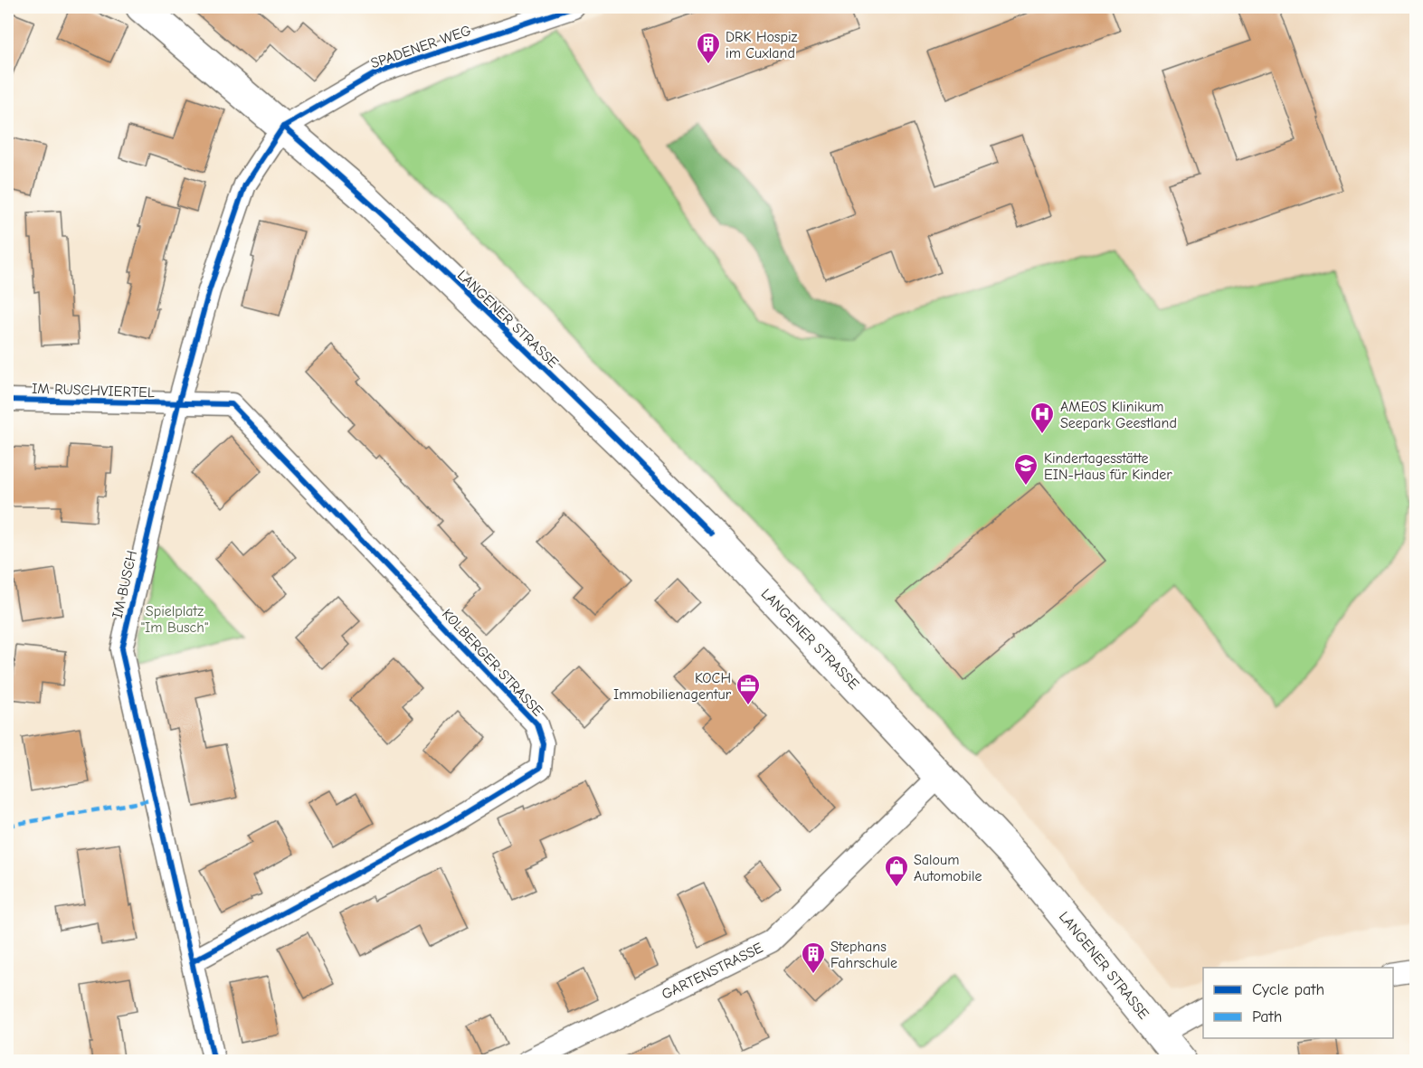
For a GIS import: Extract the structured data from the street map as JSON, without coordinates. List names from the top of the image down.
{
  "streets": {
    "main road": ["LANGENER STRASSE"],
    "street": [
      "SPADENER WEG",
      "IM RUSCHVIERTEL",
      "IM BUSCH",
      "KOLBERGER STRASSE",
      "GARTENSTRASSE"
    ]
  },
  "crossings": [
    ["SPADENER WEG", "LANGENER STRASSE"],
    ["SPADENER WEG", "IM BUSCH"],
    ["LANGENER STRASSE", "IM BUSCH"],
    ["LANGENER STRASSE", "GARTENSTRASSE"],
    ["IM RUSCHVIERTEL", "IM BUSCH"],
    ["IM RUSCHVIERTEL", "KOLBERGER STRASSE"],
    ["IM BUSCH", "KOLBERGER STRASSE"]
  ],
  "parks": ["Spielplatz \"Im Busch\""],
  "places": {
    "building": ["DRK Hospiz im Cuxland", "Stephans Fahrschule"],
    "hospital": ["AMEOS Klinikum Seepark Geestland"],
    "school or university": ["Kindertagesstätte EIN-Haus für Kinder"],
    "office": ["KOCH Immobilienagentur"],
    "shop": ["Saloum Automobile"]
  },
  "legend": ["Cycle path", "Path"]
}
